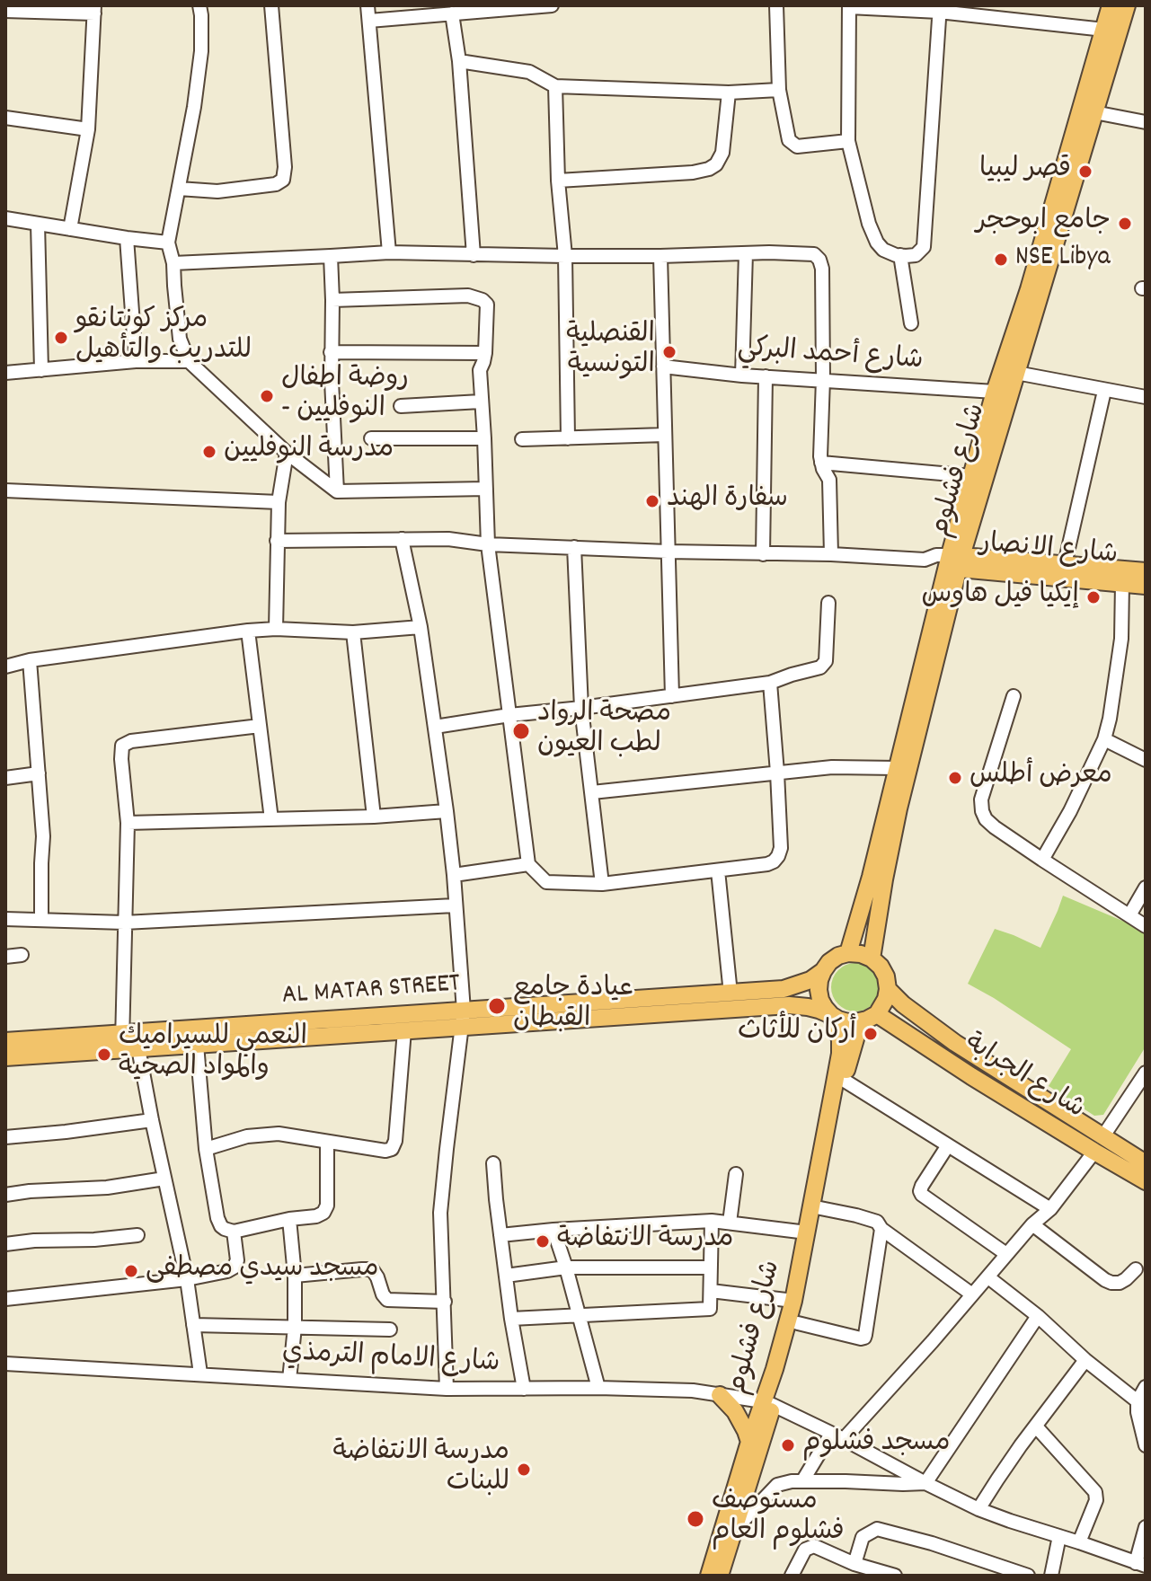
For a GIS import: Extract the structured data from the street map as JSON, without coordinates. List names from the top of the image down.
{
  "streets": {
    "main road": [
      "شارع فشلوم",
      "شارع الانصار",
      "AL MATAR STREET",
      "شارع الجرابة"
    ],
    "street": ["شارع أحمد البركي", "شارع الامام الترمذي"]
  },
  "crossings": [
    ["شارع أحمد البركي", "شارع فشلوم"],
    ["شارع فشلوم", "شارع الانصار"],
    ["شارع فشلوم", "AL MATAR STREET"],
    ["شارع فشلوم", "شارع الجرابة"],
    ["شارع فشلوم", "شارع الامام الترمذي"],
    ["AL MATAR STREET", "شارع الجرابة"]
  ],
  "places": [
    "قصر ليبيا",
    "جامع ابوحجر",
    "NSE Libya",
    "مركز كونتانقو للتدريب والتأهيل",
    "القنصلية التونسية",
    "روضة اطفال - النوفليين",
    "مدرسة النوفليين",
    "سفارة الهند",
    "إيكيا فيل هاوس",
    "مصحة الرواد لطب العيون",
    "معرض أطلس",
    "عيادة جامع القبطان",
    "أركان للأثاث",
    "النعمي للسيراميك والمواد الصحية",
    "مدرسة الانتفاضة",
    "مسجد سيدي مصطفى",
    "مسجد فشلوم",
    "مدرسة الانتفاضة للبنات",
    "مستوصف فشلوم العام"
  ]
}
